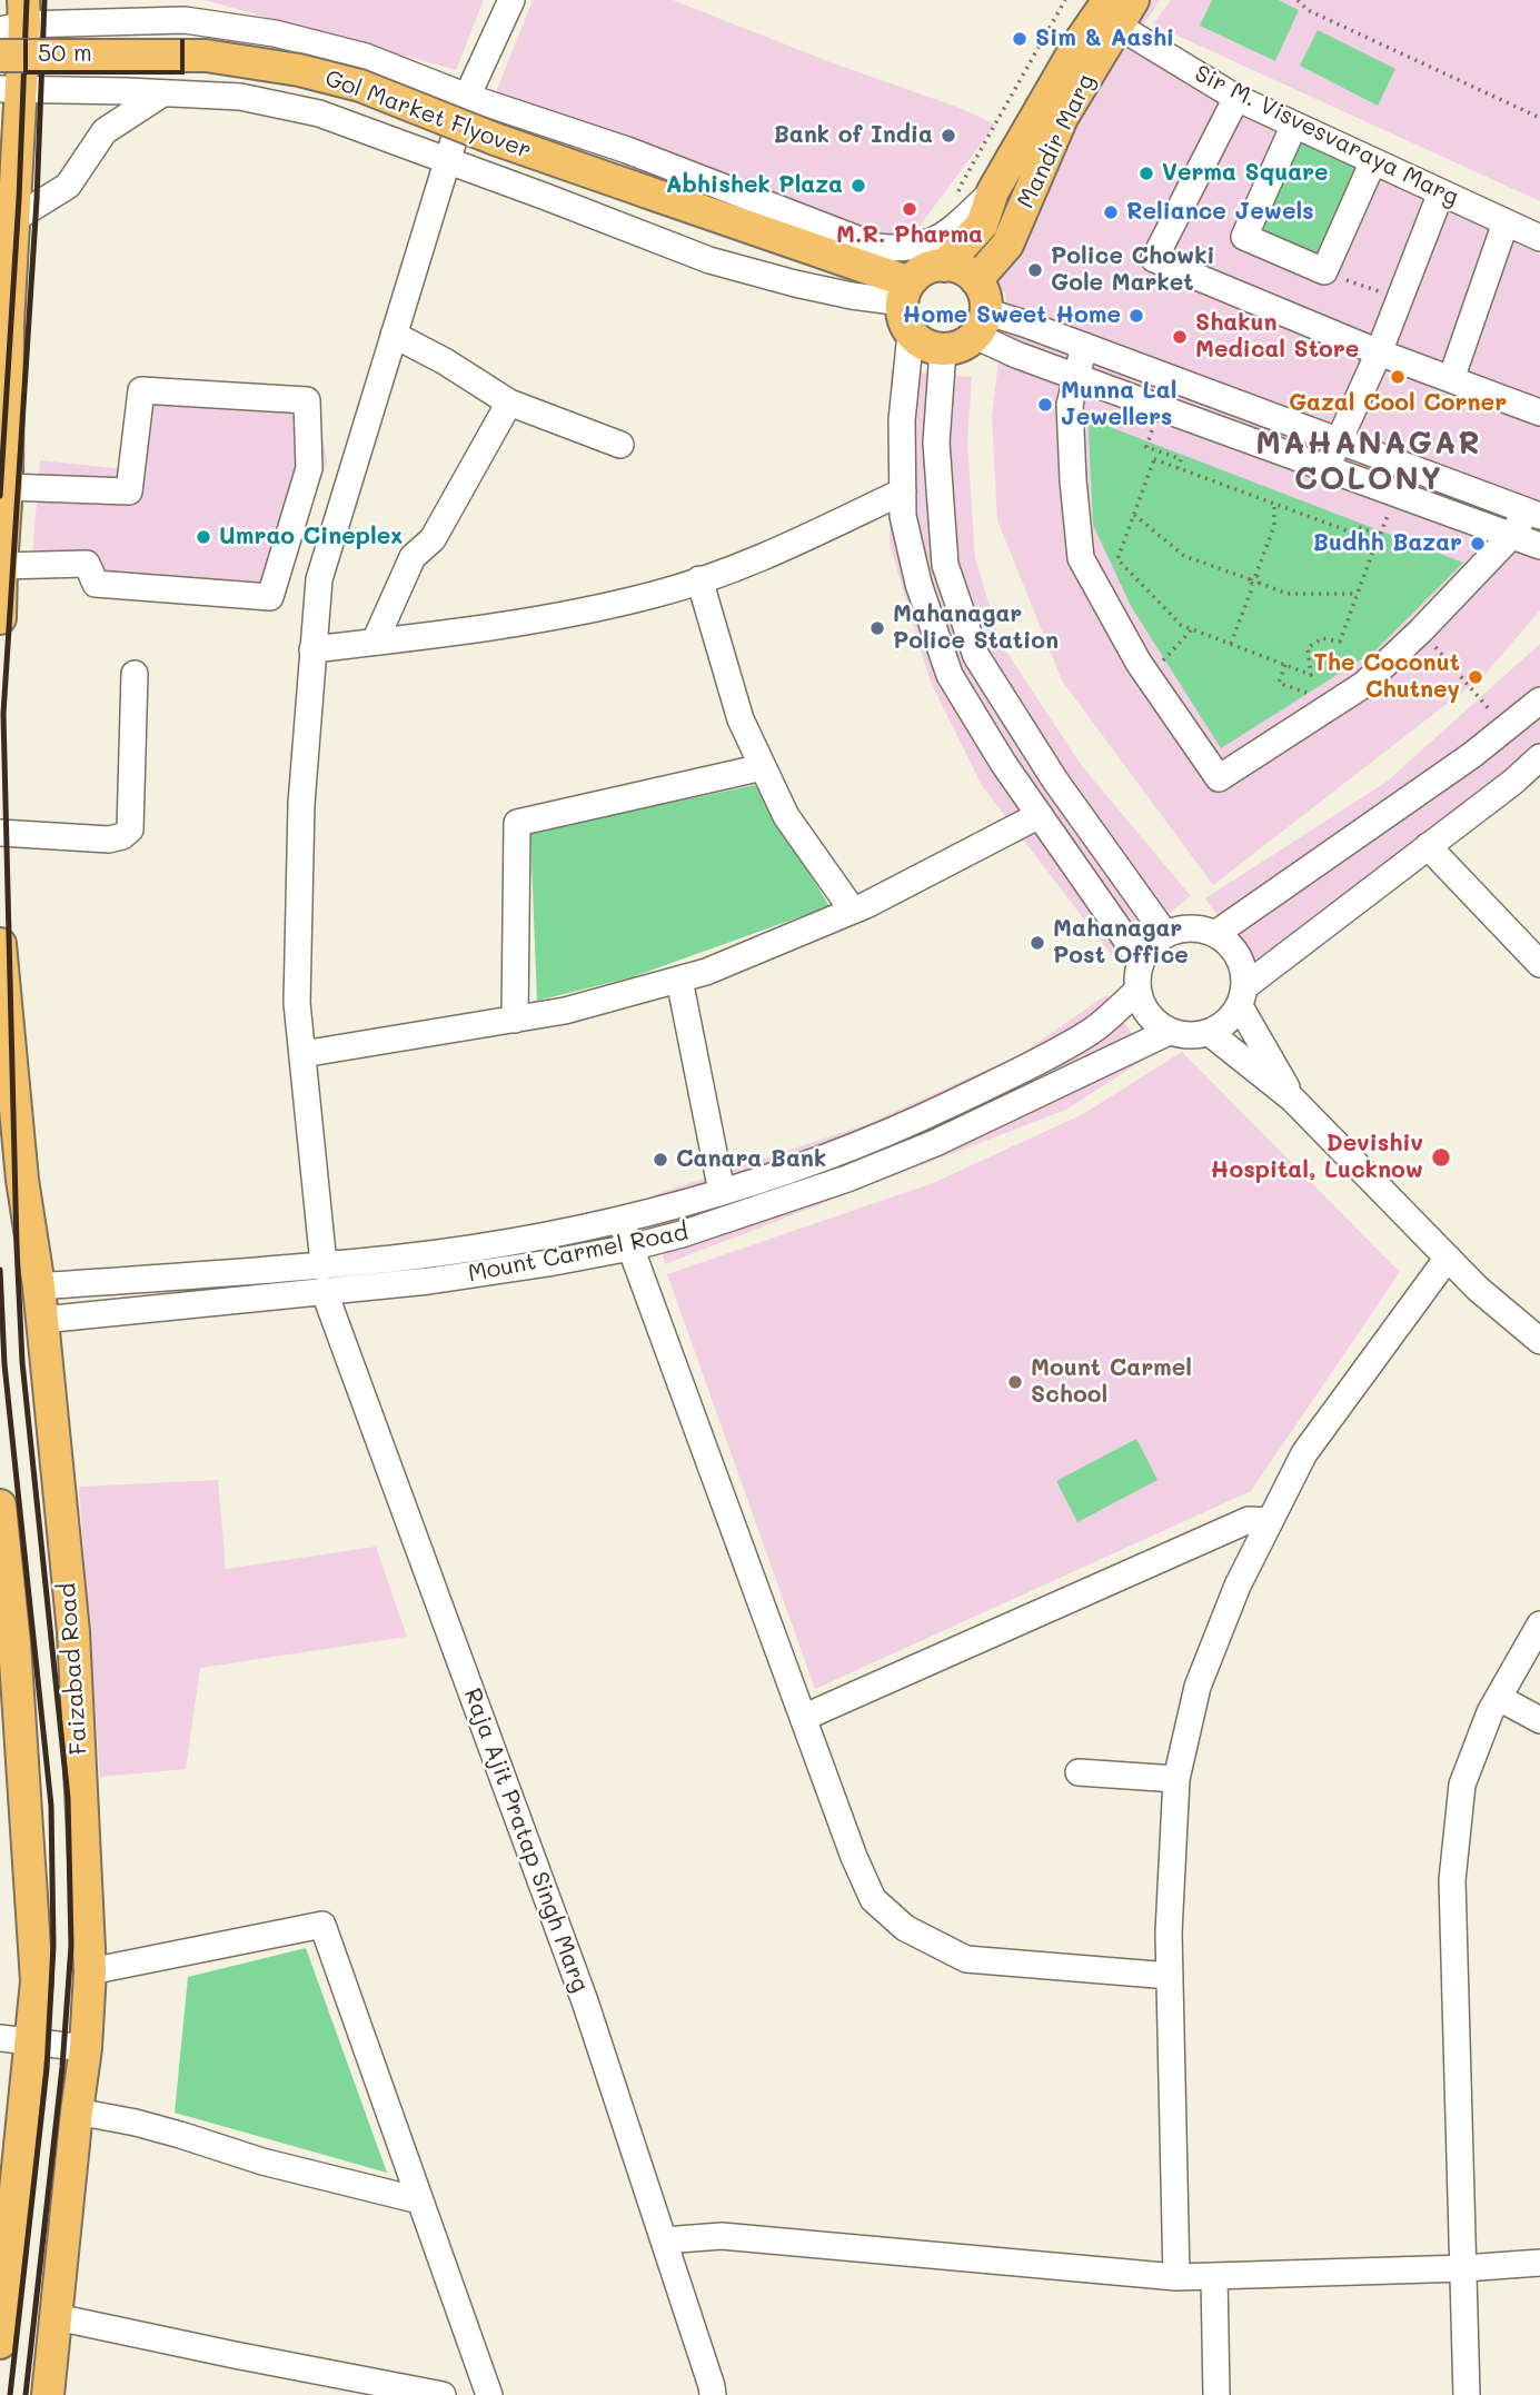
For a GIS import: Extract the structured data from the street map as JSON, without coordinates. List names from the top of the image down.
{
  "streets": {
    "main road": ["Gol Market Flyover", "Mandir Marg", "Faizabad Road"],
    "street": ["Sir M. Visvesvaraya Marg", "Mount Carmel Road", "Raja Ajit Pratap Singh Marg"]
  },
  "crossings": [
    ["Gol Market Flyover", "Mandir Marg"],
    ["Sir M. Visvesvaraya Marg", "Mandir Marg"],
    ["Mount Carmel Road", "Faizabad Road"],
    ["Mount Carmel Road", "Raja Ajit Pratap Singh Marg"]
  ],
  "districts": ["MAHANAGAR COLONY"],
  "places": [
    "Sim & Aashi",
    "Bank of India",
    "Verma Square",
    "Abhishek Plaza",
    "M.R. Pharma",
    "Reliance Jewels",
    "Police Chowki Gole Market",
    "Home Sweet Home",
    "Shakun Medical Store",
    "Gazal Cool Corner",
    "Munna Lal Jewellers",
    "Umrao Cineplex",
    "Budhh Bazar",
    "Mahanagar Police Station",
    "The Coconut Chutney",
    "Mahanagar Post Office",
    "Devishiv Hospital, Lucknow",
    "Canara Bank",
    "Mount Carmel School"
  ],
  "scale_bar": "50 m"
}
